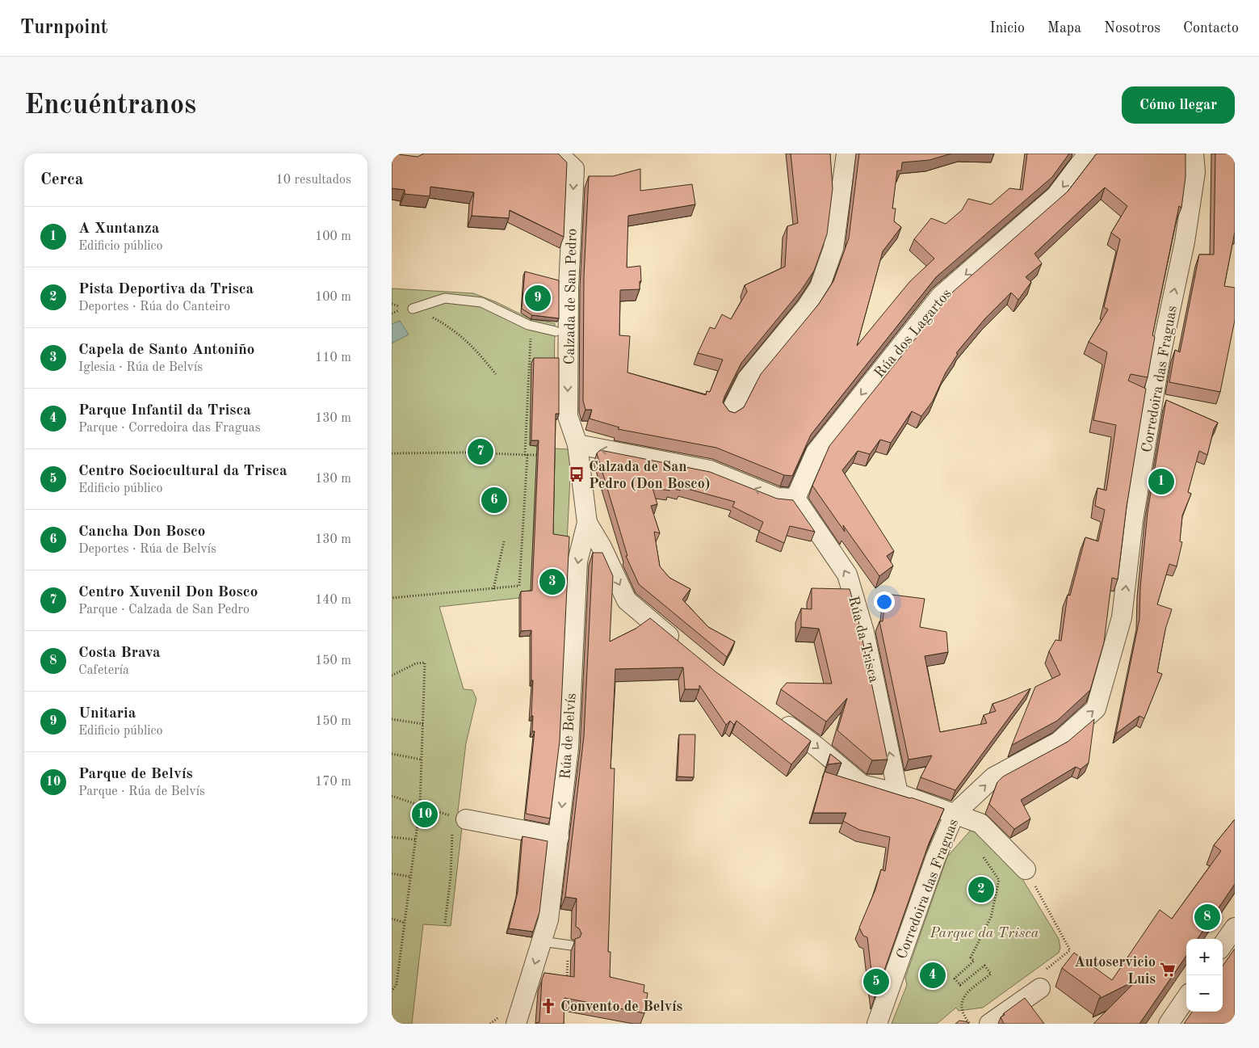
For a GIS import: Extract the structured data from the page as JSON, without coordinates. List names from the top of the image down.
{
  "streets": {
    "street": [
      "Calzada de San Pedro",
      "Rúa dos Lagartos",
      "Corredoira das Fraguas",
      "Rúa da Trisca",
      "Rúa de Belvís"
    ]
  },
  "crossings": [
    ["Calzada de San Pedro", "Rúa de Belvís"],
    ["Rúa dos Lagartos", "Rúa da Trisca"]
  ],
  "one_way": [
    "Calzada de San Pedro",
    "Corredoira das Fraguas",
    "Rúa da Trisca",
    "Rúa de Belvís"
  ],
  "parks": ["Parque da Trisca"],
  "places": {
    "bus stop": ["Calzada de San Pedro (Don Bosco)"],
    "supermarket": ["Autoservicio Luis"],
    "church": ["Convento de Belvís"]
  },
  "page": {
    "header": "Turnpoint",
    "nav": [
      "Inicio",
      "Mapa",
      "Nosotros",
      "Contacto"
    ],
    "buttons": "Cómo llegar",
    "title": "Encuéntranos",
    "heading": ["Cerca", "10 resultados"],
    "list": [
      {
        "mark": "1",
        "name": "A Xuntanza",
        "note": "Edificio público",
        "value": "100 m"
      },
      {
        "mark": "2",
        "name": "Pista Deportiva da Trisca",
        "note": "Deportes · Rúa do Canteiro",
        "value": "100 m"
      },
      {
        "mark": "3",
        "name": "Capela de Santo Antoniño",
        "note": "Iglesia · Rúa de Belvís",
        "value": "110 m"
      },
      {
        "mark": "4",
        "name": "Parque Infantil da Trisca",
        "note": "Parque · Corredoira das Fraguas",
        "value": "130 m"
      },
      {
        "mark": "5",
        "name": "Centro Sociocultural da Trisca",
        "note": "Edificio público",
        "value": "130 m"
      },
      {
        "mark": "6",
        "name": "Cancha Don Bosco",
        "note": "Deportes · Rúa de Belvís",
        "value": "130 m"
      },
      {
        "mark": "7",
        "name": "Centro Xuvenil Don Bosco",
        "note": "Parque · Calzada de San Pedro",
        "value": "140 m"
      },
      {
        "mark": "8",
        "name": "Costa Brava",
        "note": "Cafetería",
        "value": "150 m"
      },
      {
        "mark": "9",
        "name": "Unitaria",
        "note": "Edificio público",
        "value": "150 m"
      },
      {
        "mark": "10",
        "name": "Parque de Belvís",
        "note": "Parque · Rúa de Belvís",
        "value": "170 m"
      }
    ],
    "pins": [
      "9",
      "7",
      "1",
      "6",
      "3",
      "10",
      "2",
      "8",
      "4",
      "5"
    ],
    "map_buttons": ["+", "−"]
  }
}
